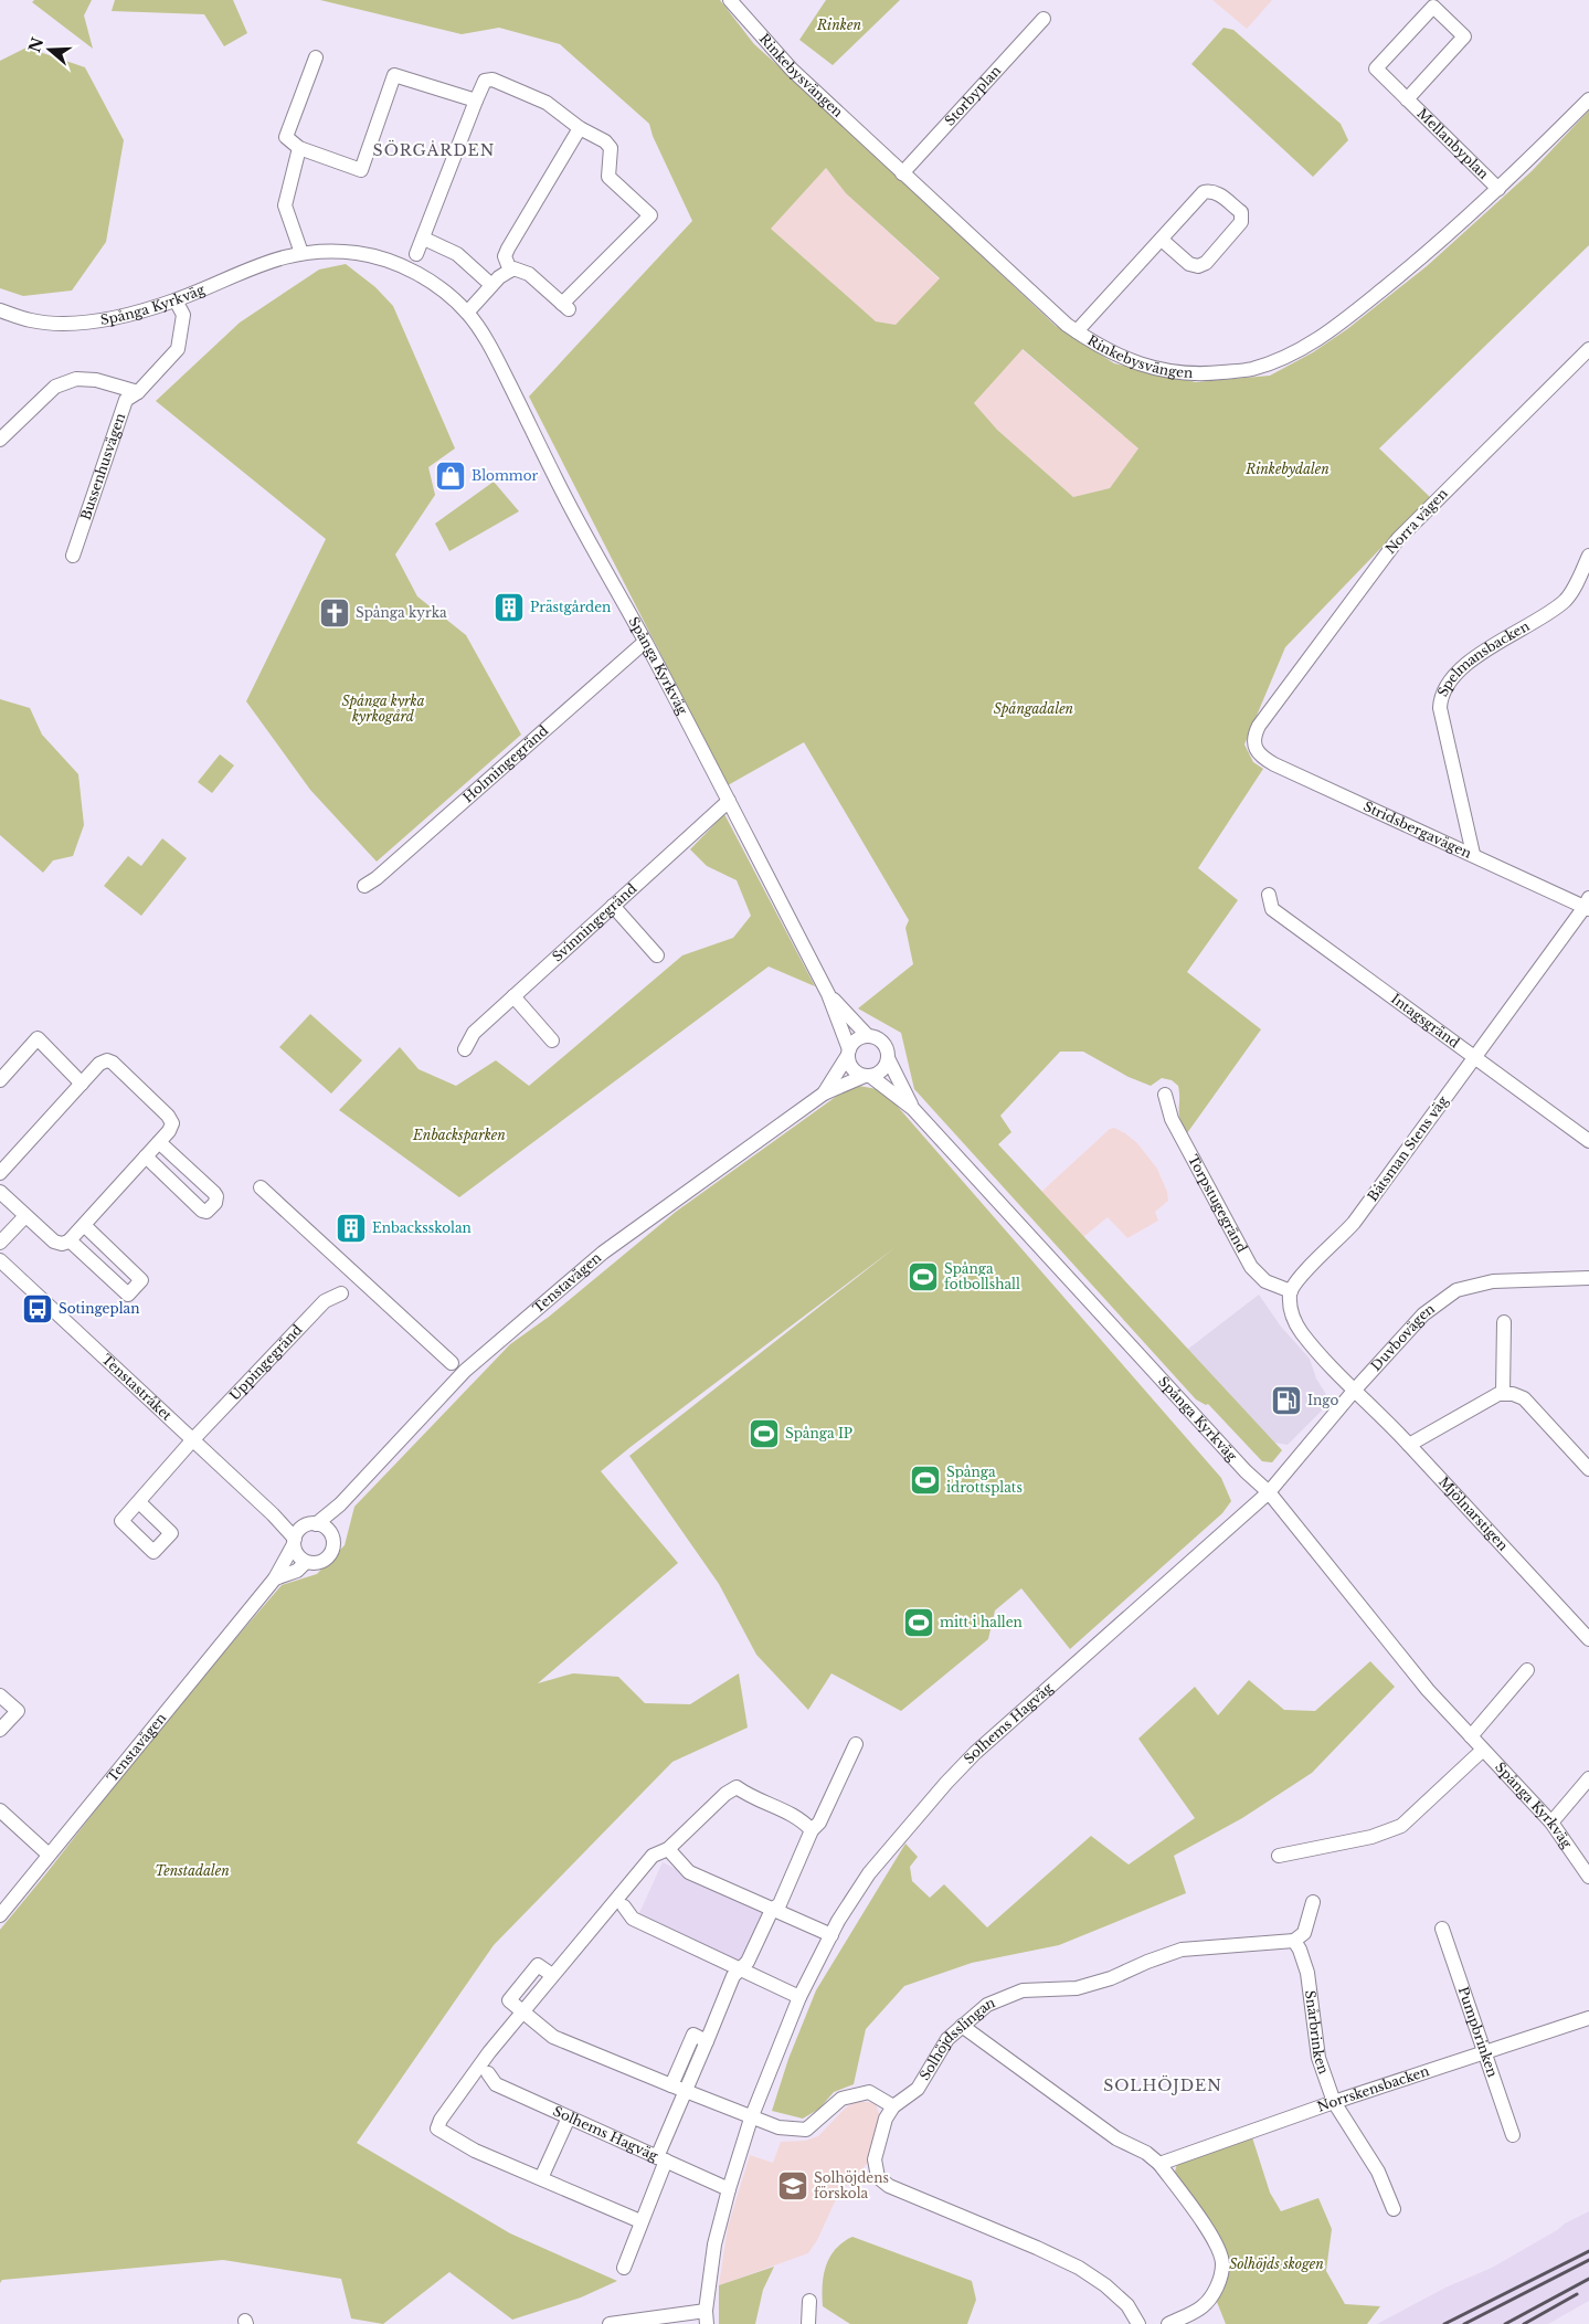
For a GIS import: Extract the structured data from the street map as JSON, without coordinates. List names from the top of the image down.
{
  "streets": {
    "street": [
      "Rinkebysvängen",
      "Storbyplan",
      "Mellanbyplan",
      "Spånga Kyrkväg",
      "Bussenhusvägen",
      "Norra vägen",
      "Spelmansbacken",
      "Holmingegränd",
      "Stridsbergavägen",
      "Svinningegränd",
      "Intagsgränd",
      "Båtsman Stens väg",
      "Torpstugegränd",
      "Tenstavägen",
      "Duvbovägen",
      "Uppingegränd",
      "Tenstastråket",
      "Mjölnarstigen",
      "Solhems Hagväg",
      "Pumpbrinken",
      "Snårbrinken",
      "Solhöjdsslingan",
      "Norrskensbacken"
    ]
  },
  "crossings": [
    ["Rinkebysvängen", "Storbyplan"],
    ["Rinkebysvängen", "Mellanbyplan"],
    ["Spånga Kyrkväg", "Bussenhusvägen"],
    ["Spånga Kyrkväg", "Holmingegränd"],
    ["Spånga Kyrkväg", "Svinningegränd"],
    ["Spånga Kyrkväg", "Tenstavägen"],
    ["Spånga Kyrkväg", "Duvbovägen"],
    ["Spånga Kyrkväg", "Solhems Hagväg"],
    ["Norra vägen", "Stridsbergavägen"],
    ["Spelmansbacken", "Stridsbergavägen"],
    ["Stridsbergavägen", "Båtsman Stens väg"],
    ["Intagsgränd", "Båtsman Stens väg"],
    ["Båtsman Stens väg", "Torpstugegränd"],
    ["Tenstavägen", "Tenstastråket"],
    ["Duvbovägen", "Mjölnarstigen"],
    ["Duvbovägen", "Solhems Hagväg"],
    ["Uppingegränd", "Tenstastråket"],
    ["Pumpbrinken", "Norrskensbacken"],
    ["Snårbrinken", "Solhöjdsslingan"],
    ["Snårbrinken", "Norrskensbacken"]
  ],
  "districts": ["SÖRGÅRDEN", "SOLHÖJDEN"],
  "parks": [
    "Rinken",
    "Rinkebydalen",
    "Spånga kyrka kyrkogård",
    "Spångadalen",
    "Enbacksparken",
    "Tenstadalen",
    "Solhöjds skogen"
  ],
  "places": {
    "shop": ["Blommor"],
    "building": ["Prästgården", "Enbacksskolan"],
    "church": ["Spånga kyrka"],
    "sports": [
      "Spånga fotbollshall",
      "Spånga IP",
      "Spånga idrottsplats",
      "mitt i hallen"
    ],
    "bus stop": ["Sotingeplan"],
    "fuel station": ["Ingo"],
    "school or university": ["Solhöjdens förskola"]
  },
  "north": "left"
}
